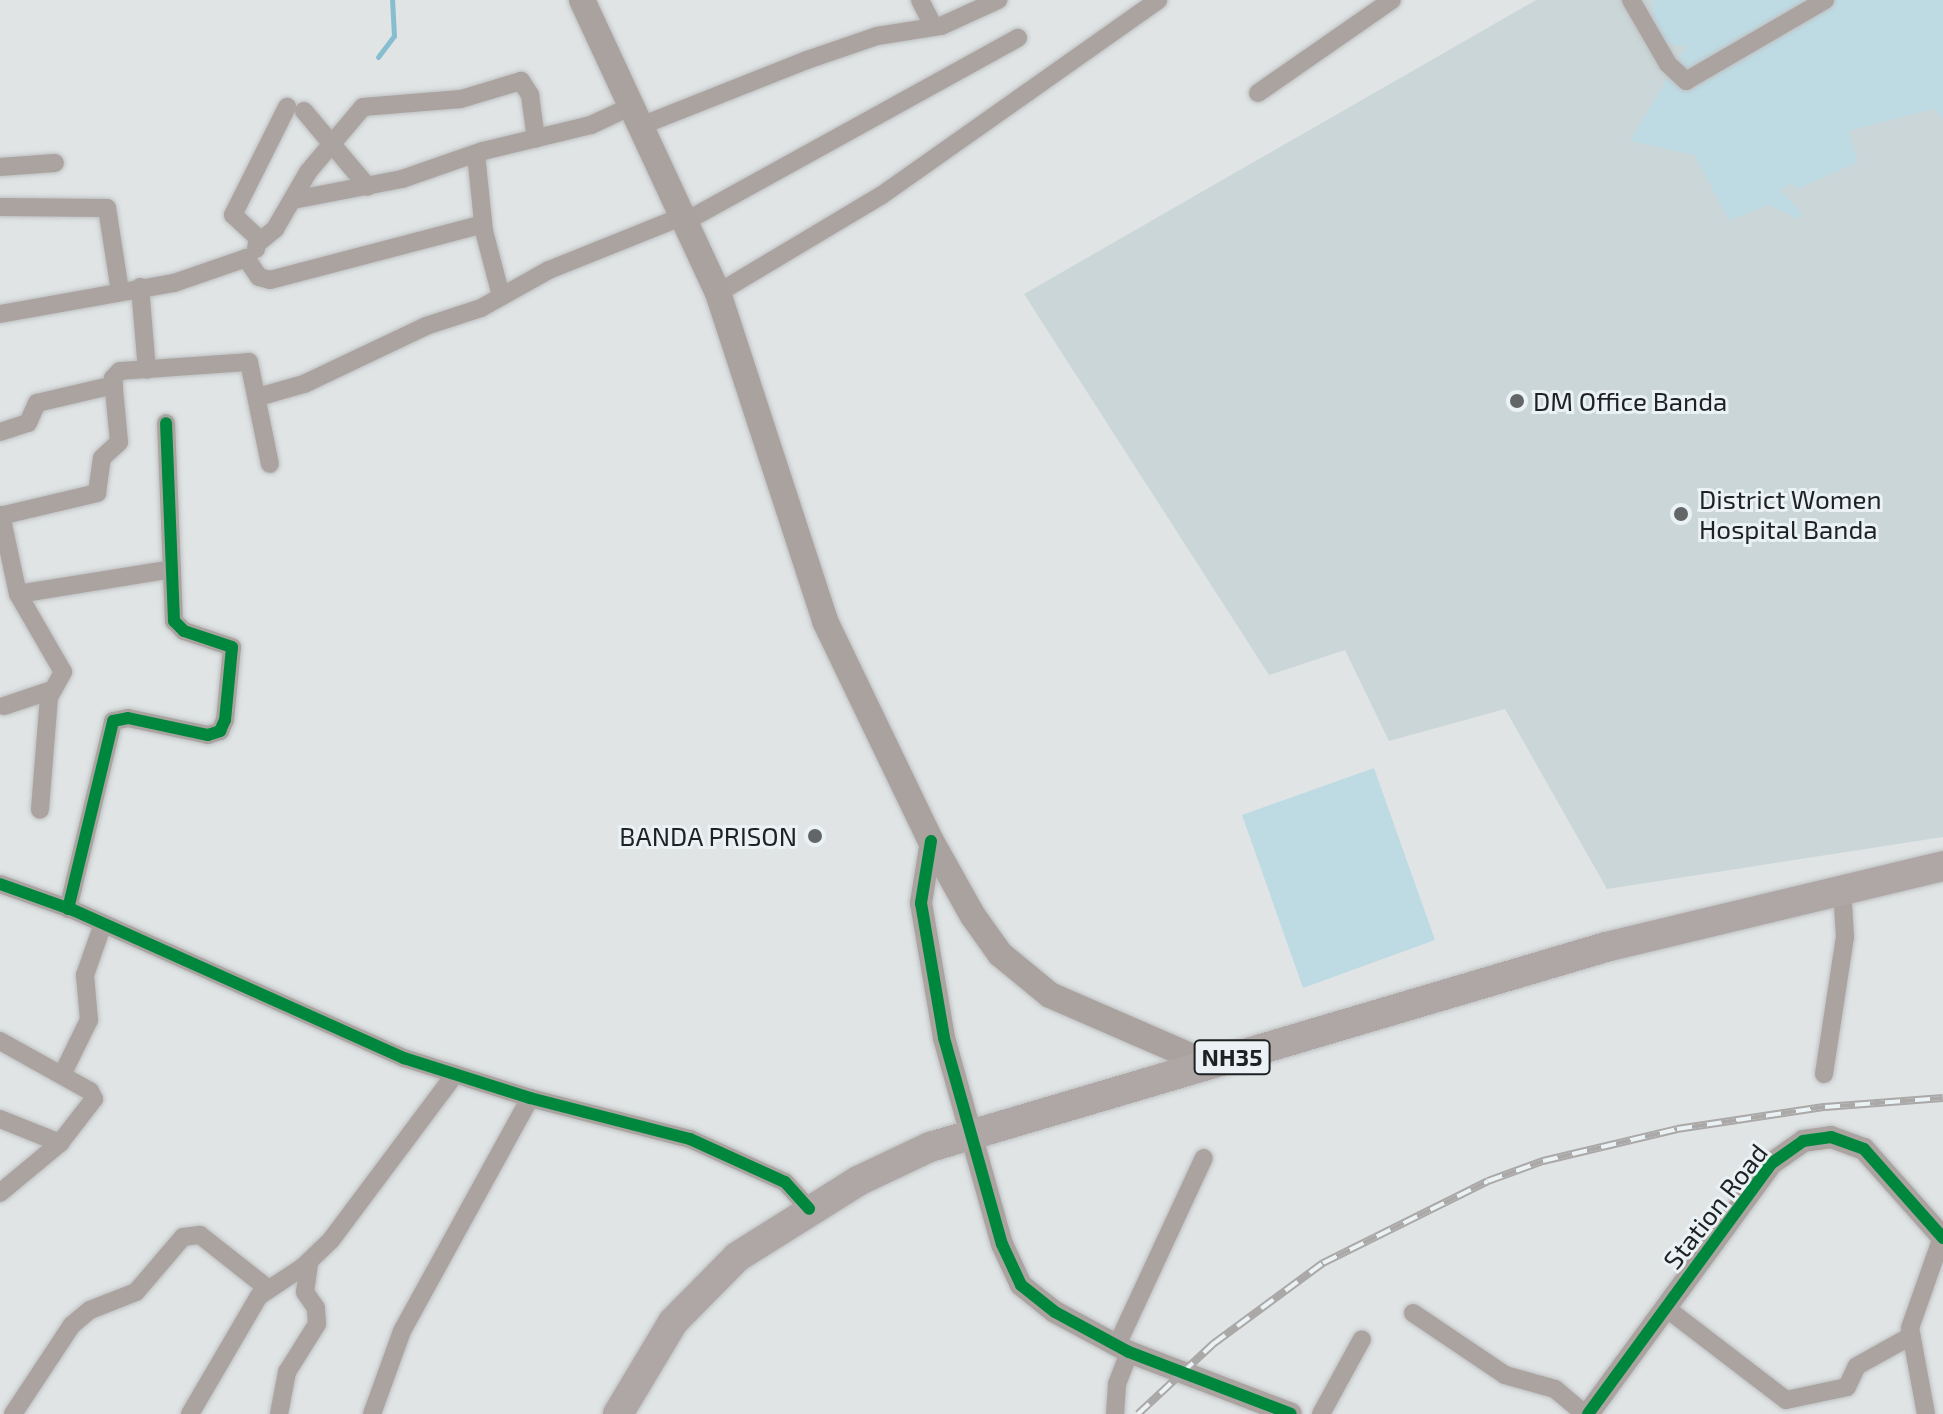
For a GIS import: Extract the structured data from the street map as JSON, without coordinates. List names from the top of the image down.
{
  "streets": {
    "highway": ["NH35"],
    "street": ["Station Road"]
  },
  "places": ["DM Office Banda", "District Women Hospital Banda", "BANDA PRISON"]
}
